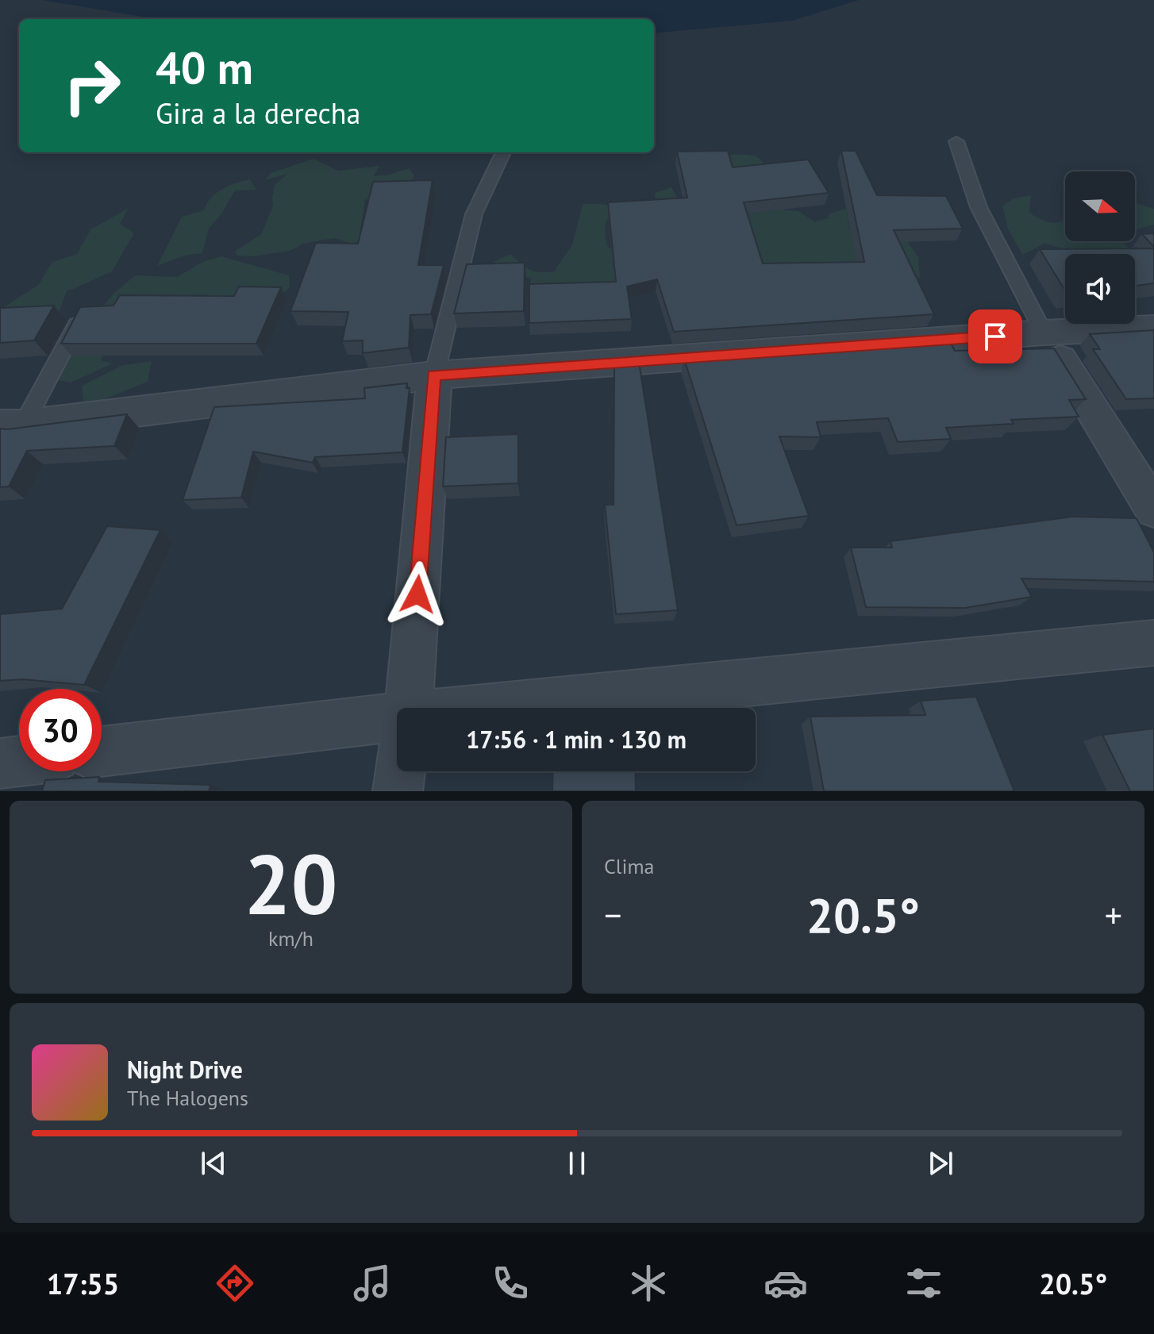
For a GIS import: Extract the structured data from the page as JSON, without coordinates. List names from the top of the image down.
{
  "north": "right",
  "page": {
    "turn": ["40 m", "Gira a la derecha"],
    "limit": "30",
    "trip": "17:56 · 1 min · 130 m",
    "tile": [
      ["20", "km/h"],
      "Clima"
    ],
    "heat": ["−", "20.5°", "+"],
    "song": ["Night Drive", "The Halogens"],
    "tabs": ["17:55", "20.5°"]
  }
}
